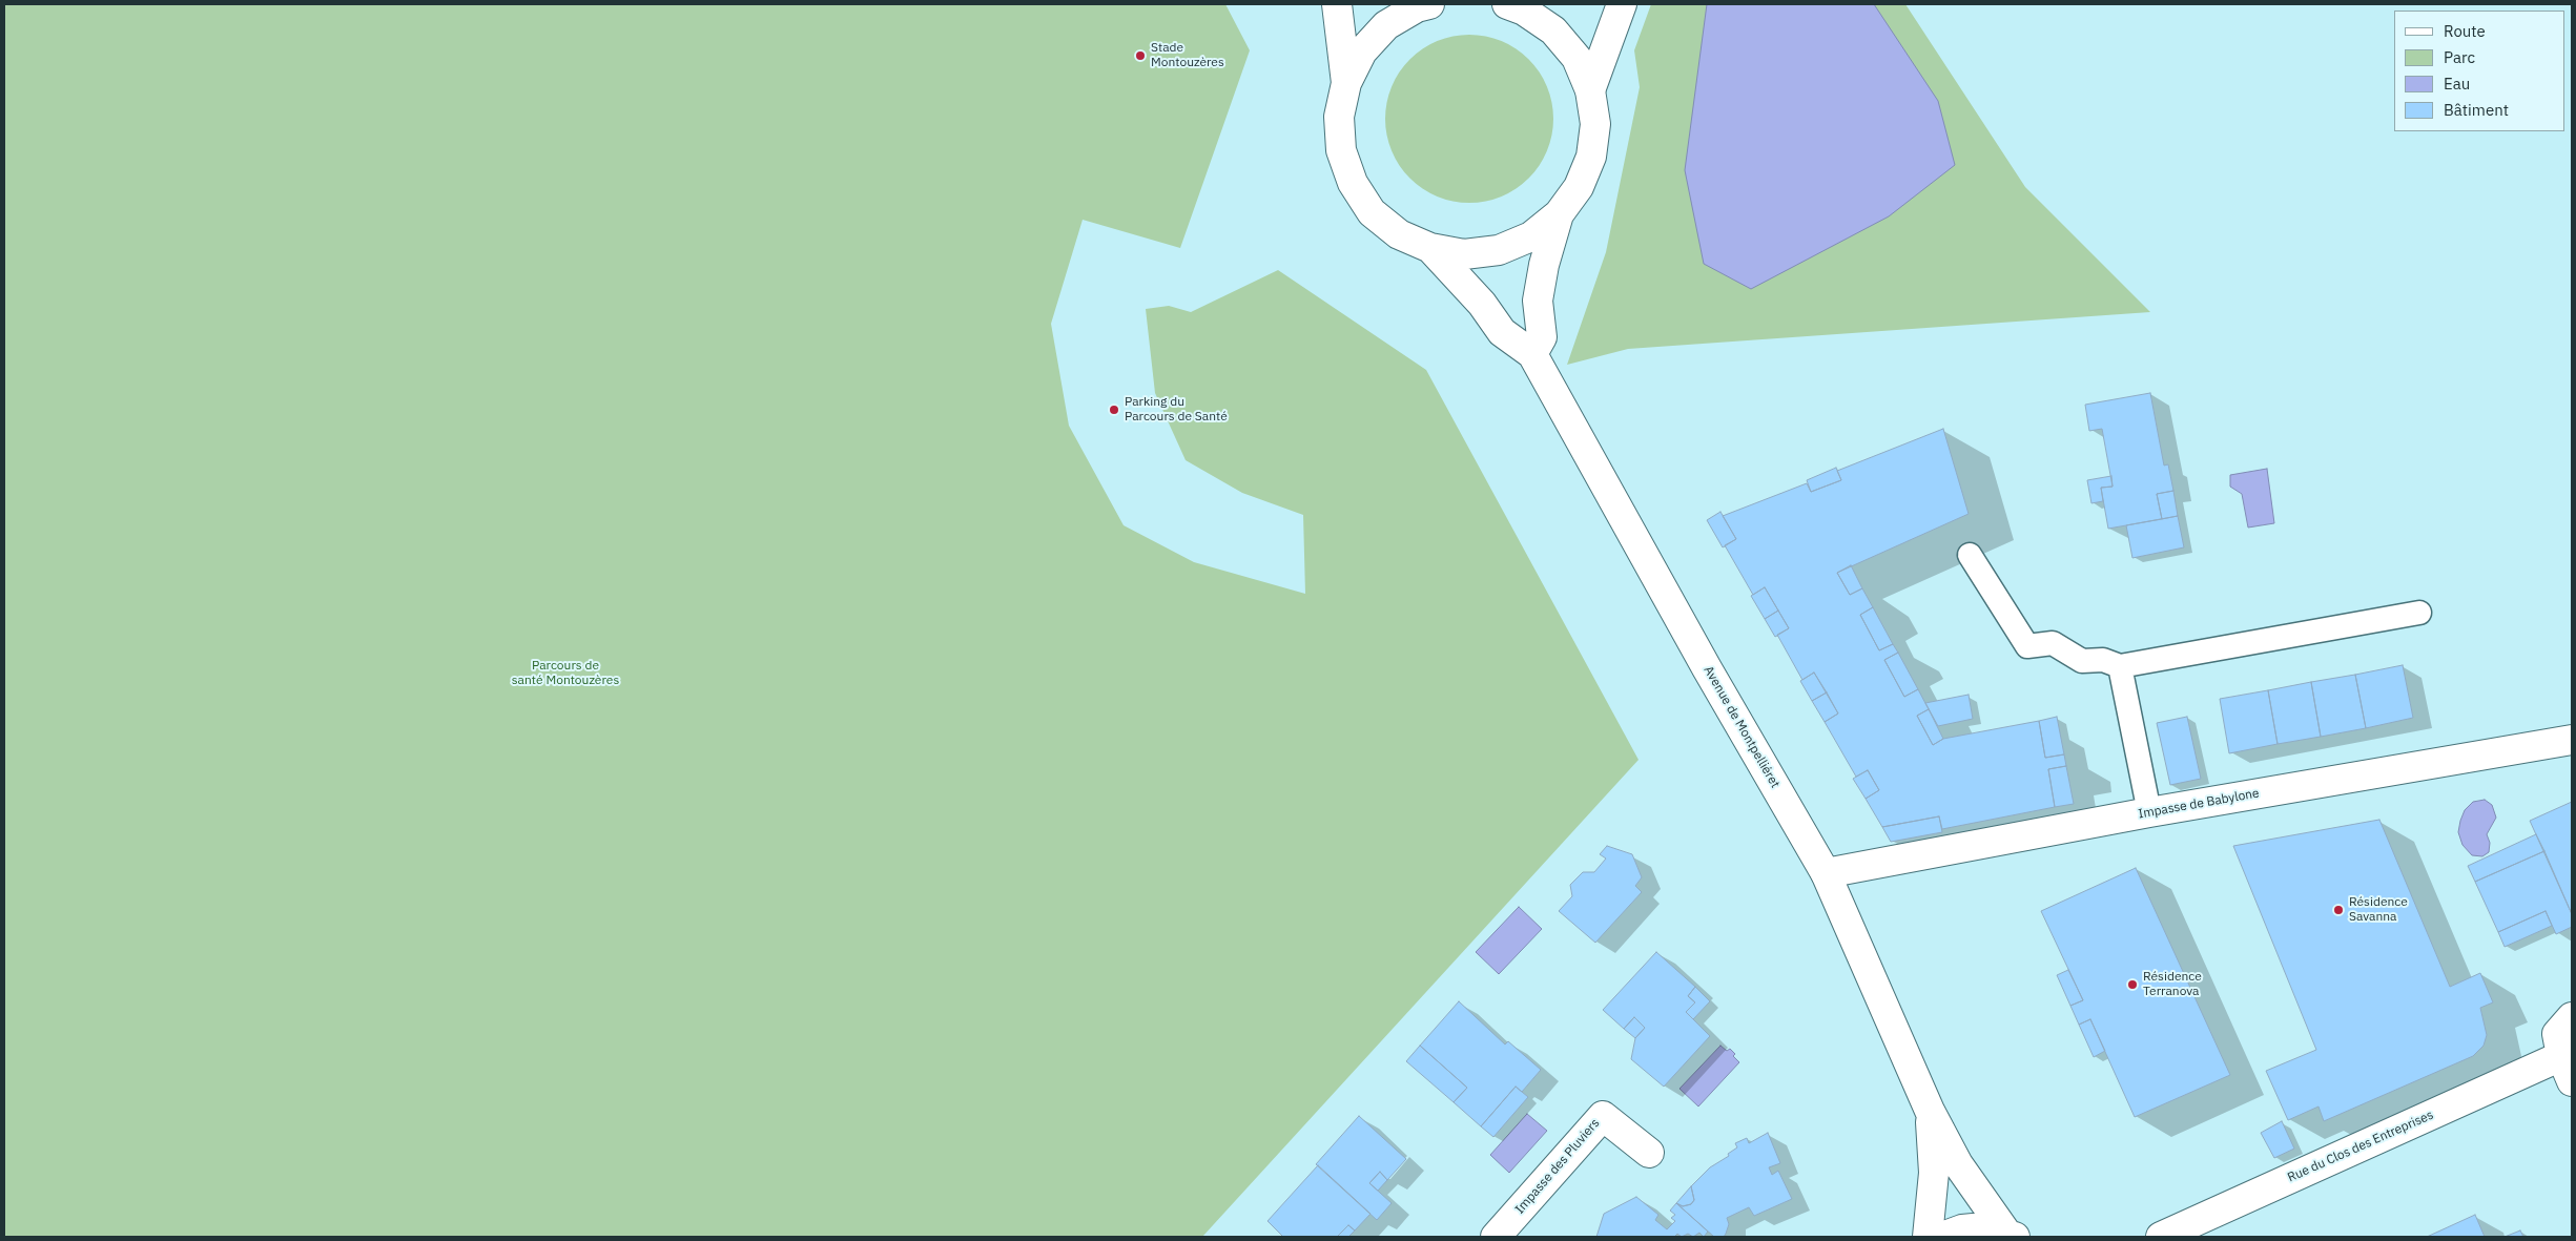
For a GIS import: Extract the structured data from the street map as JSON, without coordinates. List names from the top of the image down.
{
  "streets": {
    "street": [
      "Avenue de Montpelliéret",
      "Impasse de Babylone",
      "Rue du Clos des Entreprises",
      "Impasse des Pluviers"
    ]
  },
  "crossings": [
    ["Avenue de Montpelliéret", "Impasse de Babylone"]
  ],
  "parks": ["Parcours de santé Montouzères"],
  "places": [
    "Stade Montouzères",
    "Parking du Parcours de Santé",
    "Résidence Savanna",
    "Résidence Terranova"
  ],
  "legend": [
    "Route",
    "Parc",
    "Eau",
    "Bâtiment"
  ]
}
